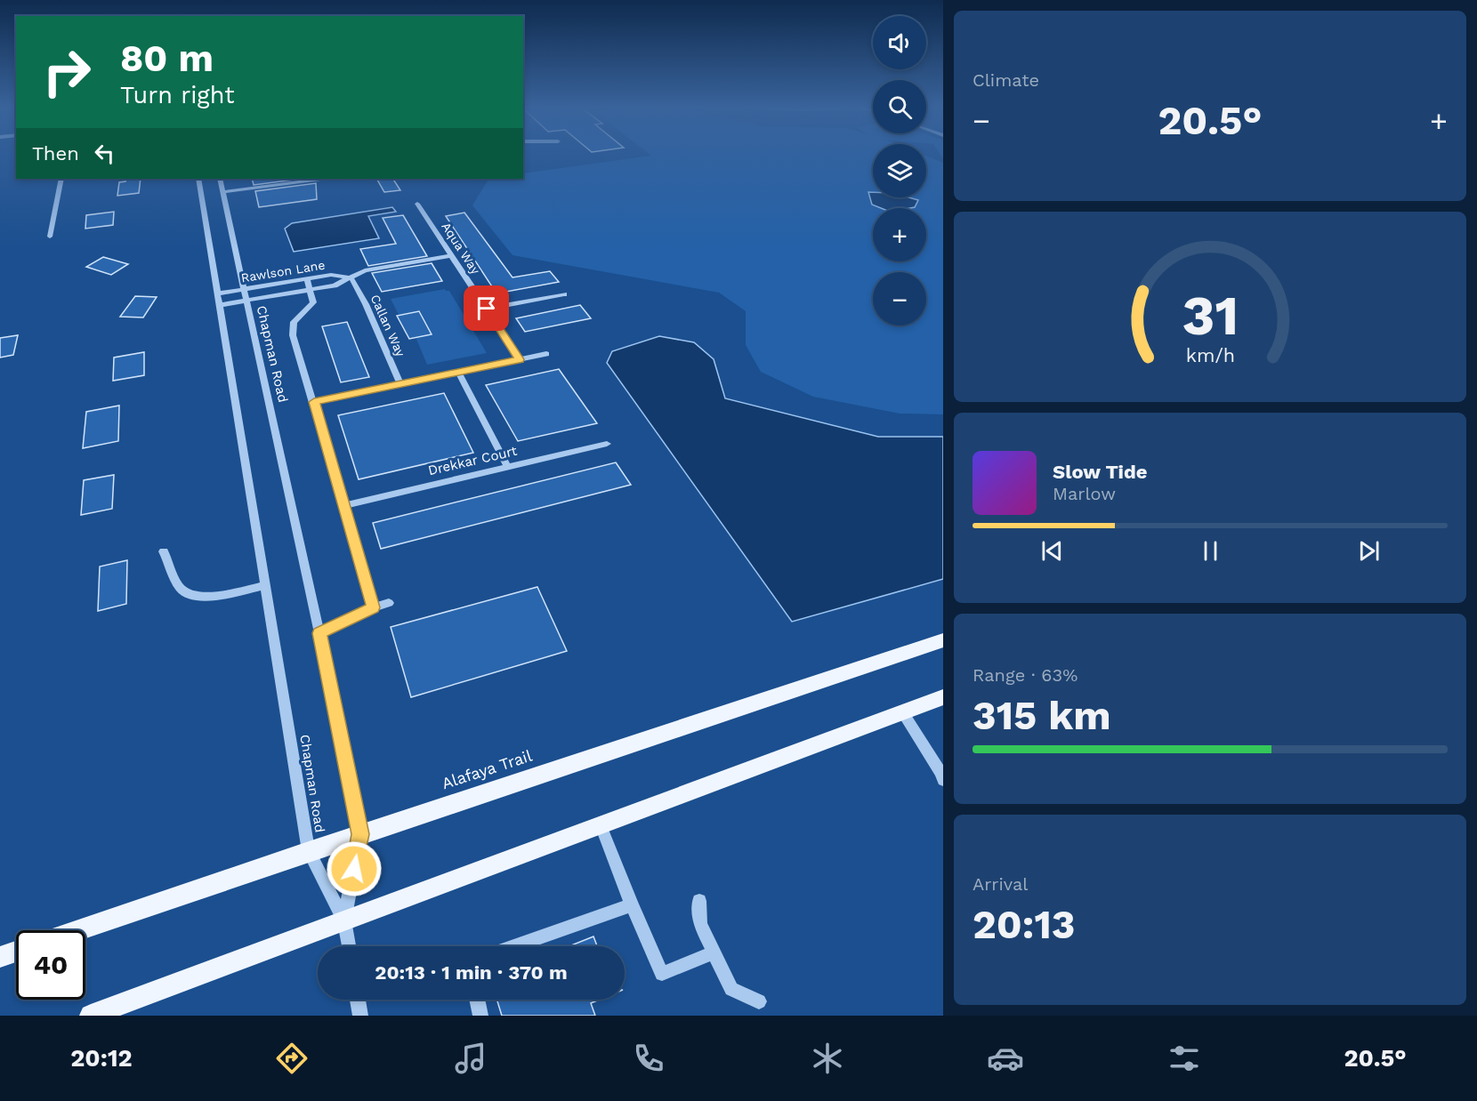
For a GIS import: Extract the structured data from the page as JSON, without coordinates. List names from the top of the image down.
{
  "streets": {
    "main road": ["Alafaya Trail"],
    "street": [
      "Aqua Way",
      "Rawlson Lane",
      "Callan Way",
      "Chapman Road",
      "Drekkar Court"
    ]
  },
  "crossings": [
    ["Aqua Way", "Rawlson Lane"],
    ["Rawlson Lane", "Callan Way"],
    ["Rawlson Lane", "Chapman Road"],
    ["Chapman Road", "Alafaya Trail"]
  ],
  "page": {
    "tile": [
      "Climate",
      ["Range · 63%", "315 km"],
      ["Arrival", "20:13"]
    ],
    "map_buttons": ["+", "−"],
    "turn": ["80 m", "Turn right"],
    "heat": ["−", "20.5°", "+"],
    "then": "Then",
    "song": ["Slow Tide", "Marlow"],
    "limit": "40",
    "trip": "20:13 · 1 min · 370 m",
    "tabs": ["20:12", "20.5°"],
    "gauge": ["31", "km/h"]
  }
}
